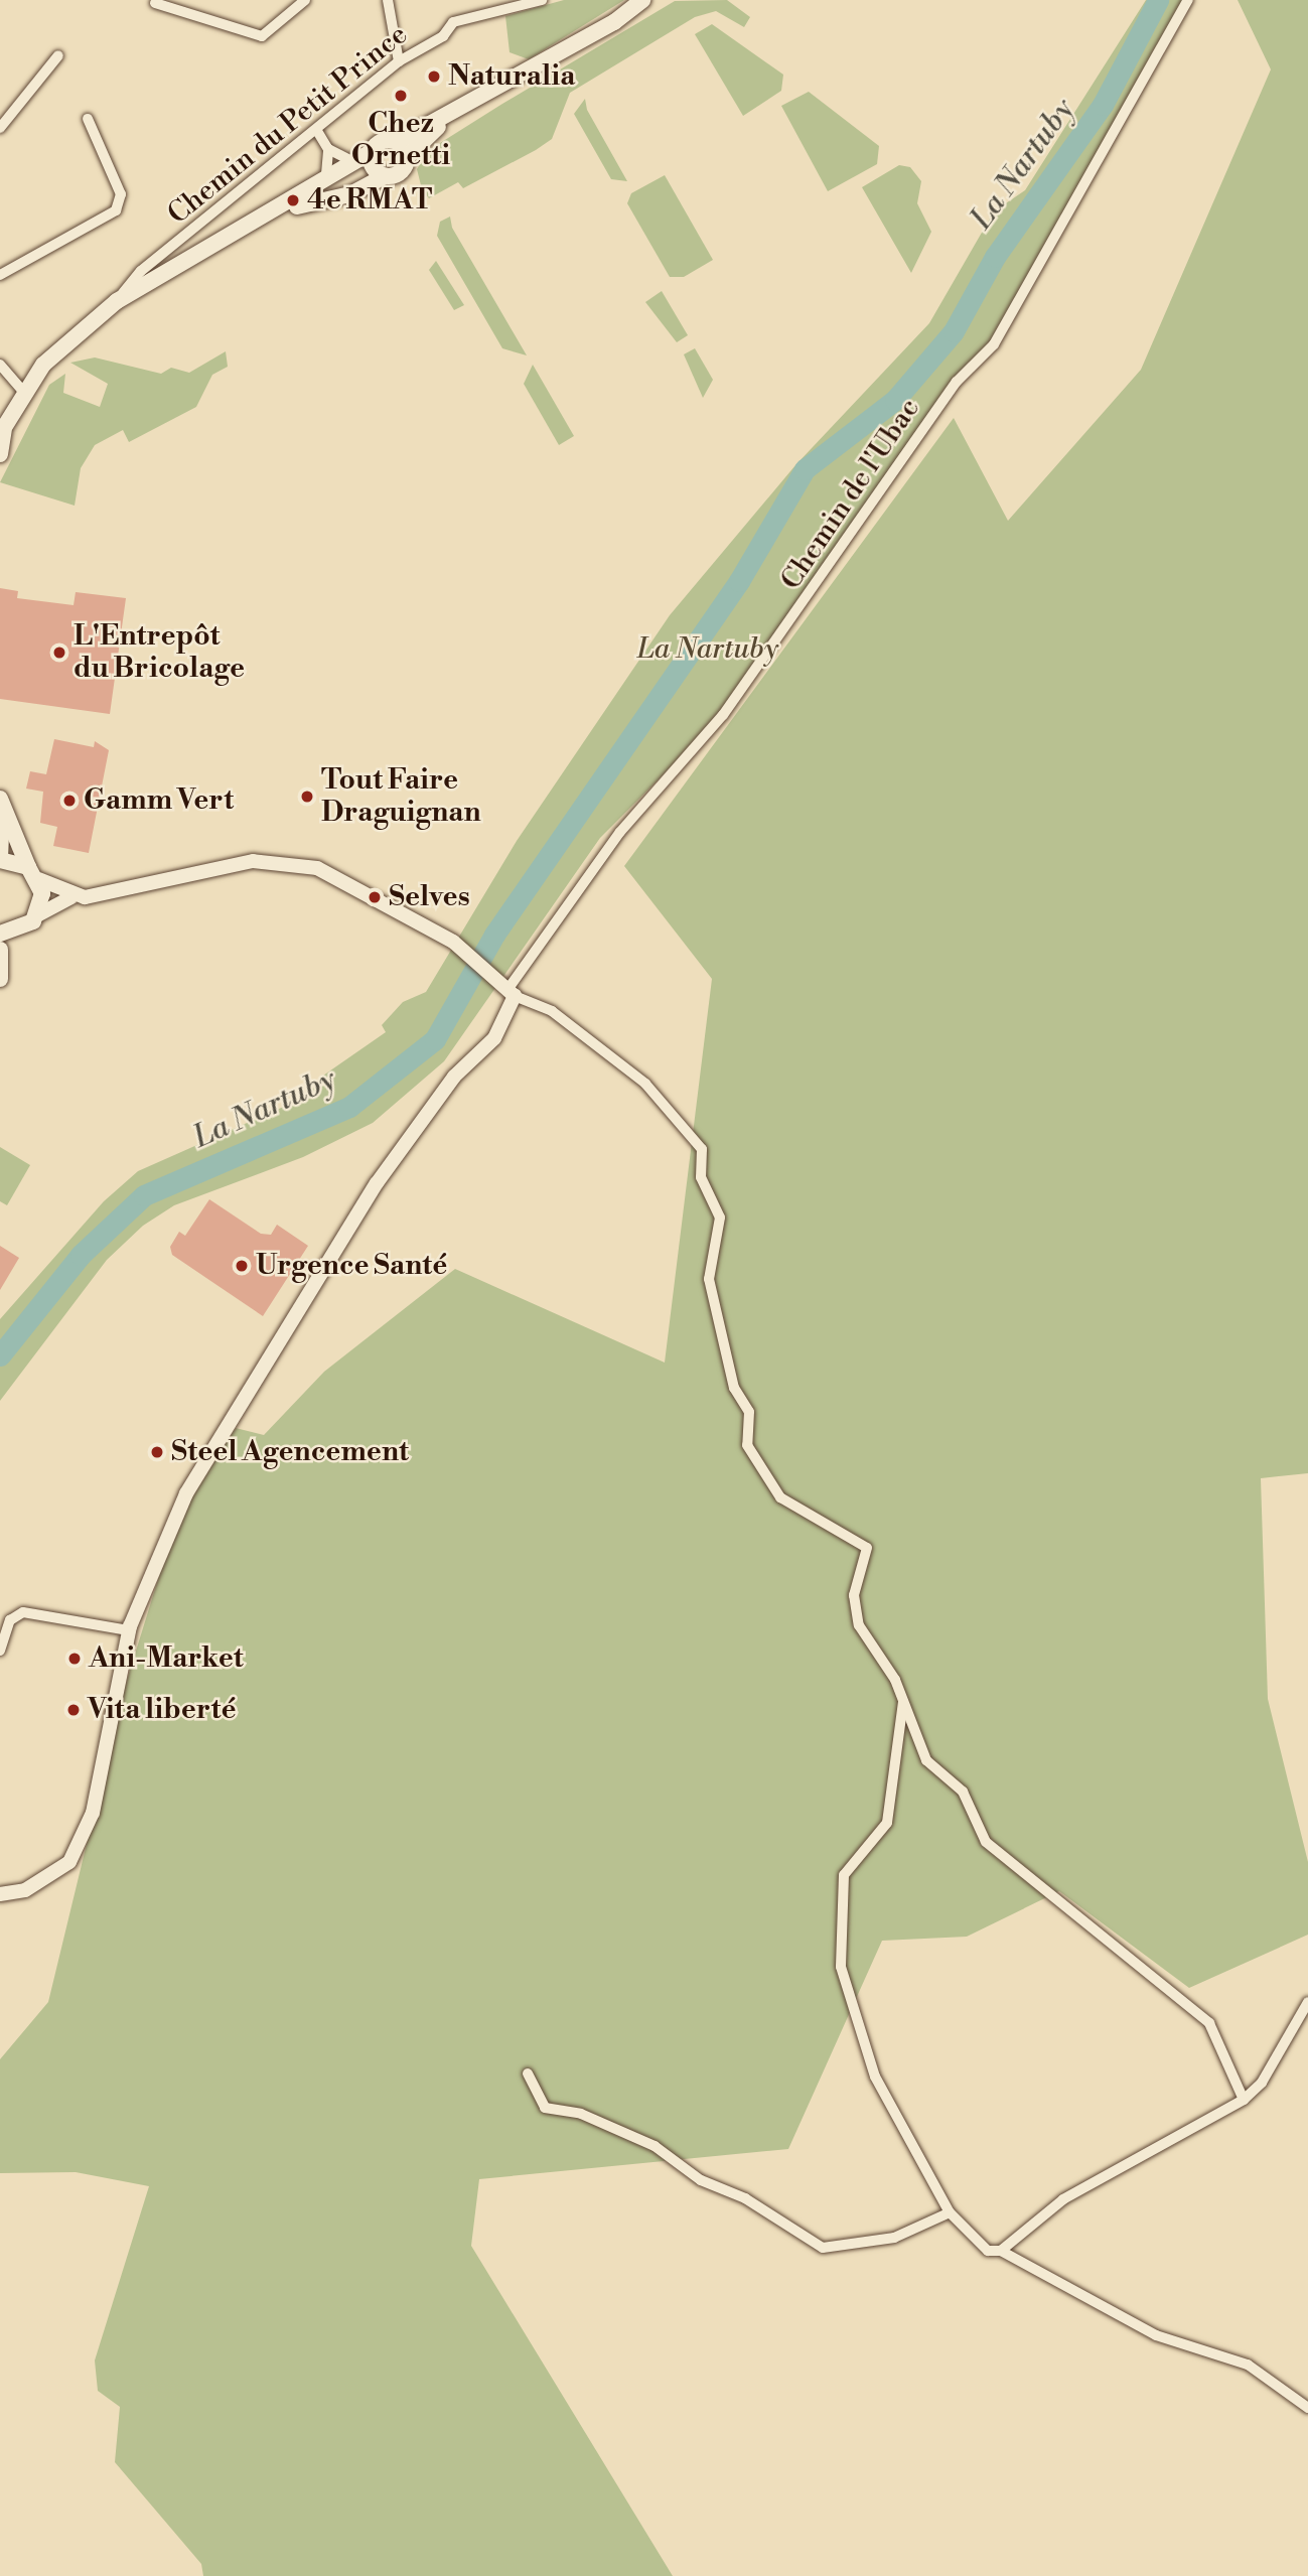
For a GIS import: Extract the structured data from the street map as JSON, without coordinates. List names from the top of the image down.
{
  "streets": {
    "street": ["Chemin du Petit Prince", "Chemin de l'Ubac"]
  },
  "water": ["La Nartuby"],
  "parks": ["La Nartuby"],
  "places": [
    "Naturalia",
    "Chez Ornetti",
    "4e RMAT",
    "L'Entrepôt du Bricolage",
    "Tout Faire Draguignan",
    "Gamm Vert",
    "Selves",
    "Urgence Santé",
    "Steel Agencement",
    "Ani-Market",
    "Vita liberté"
  ]
}
